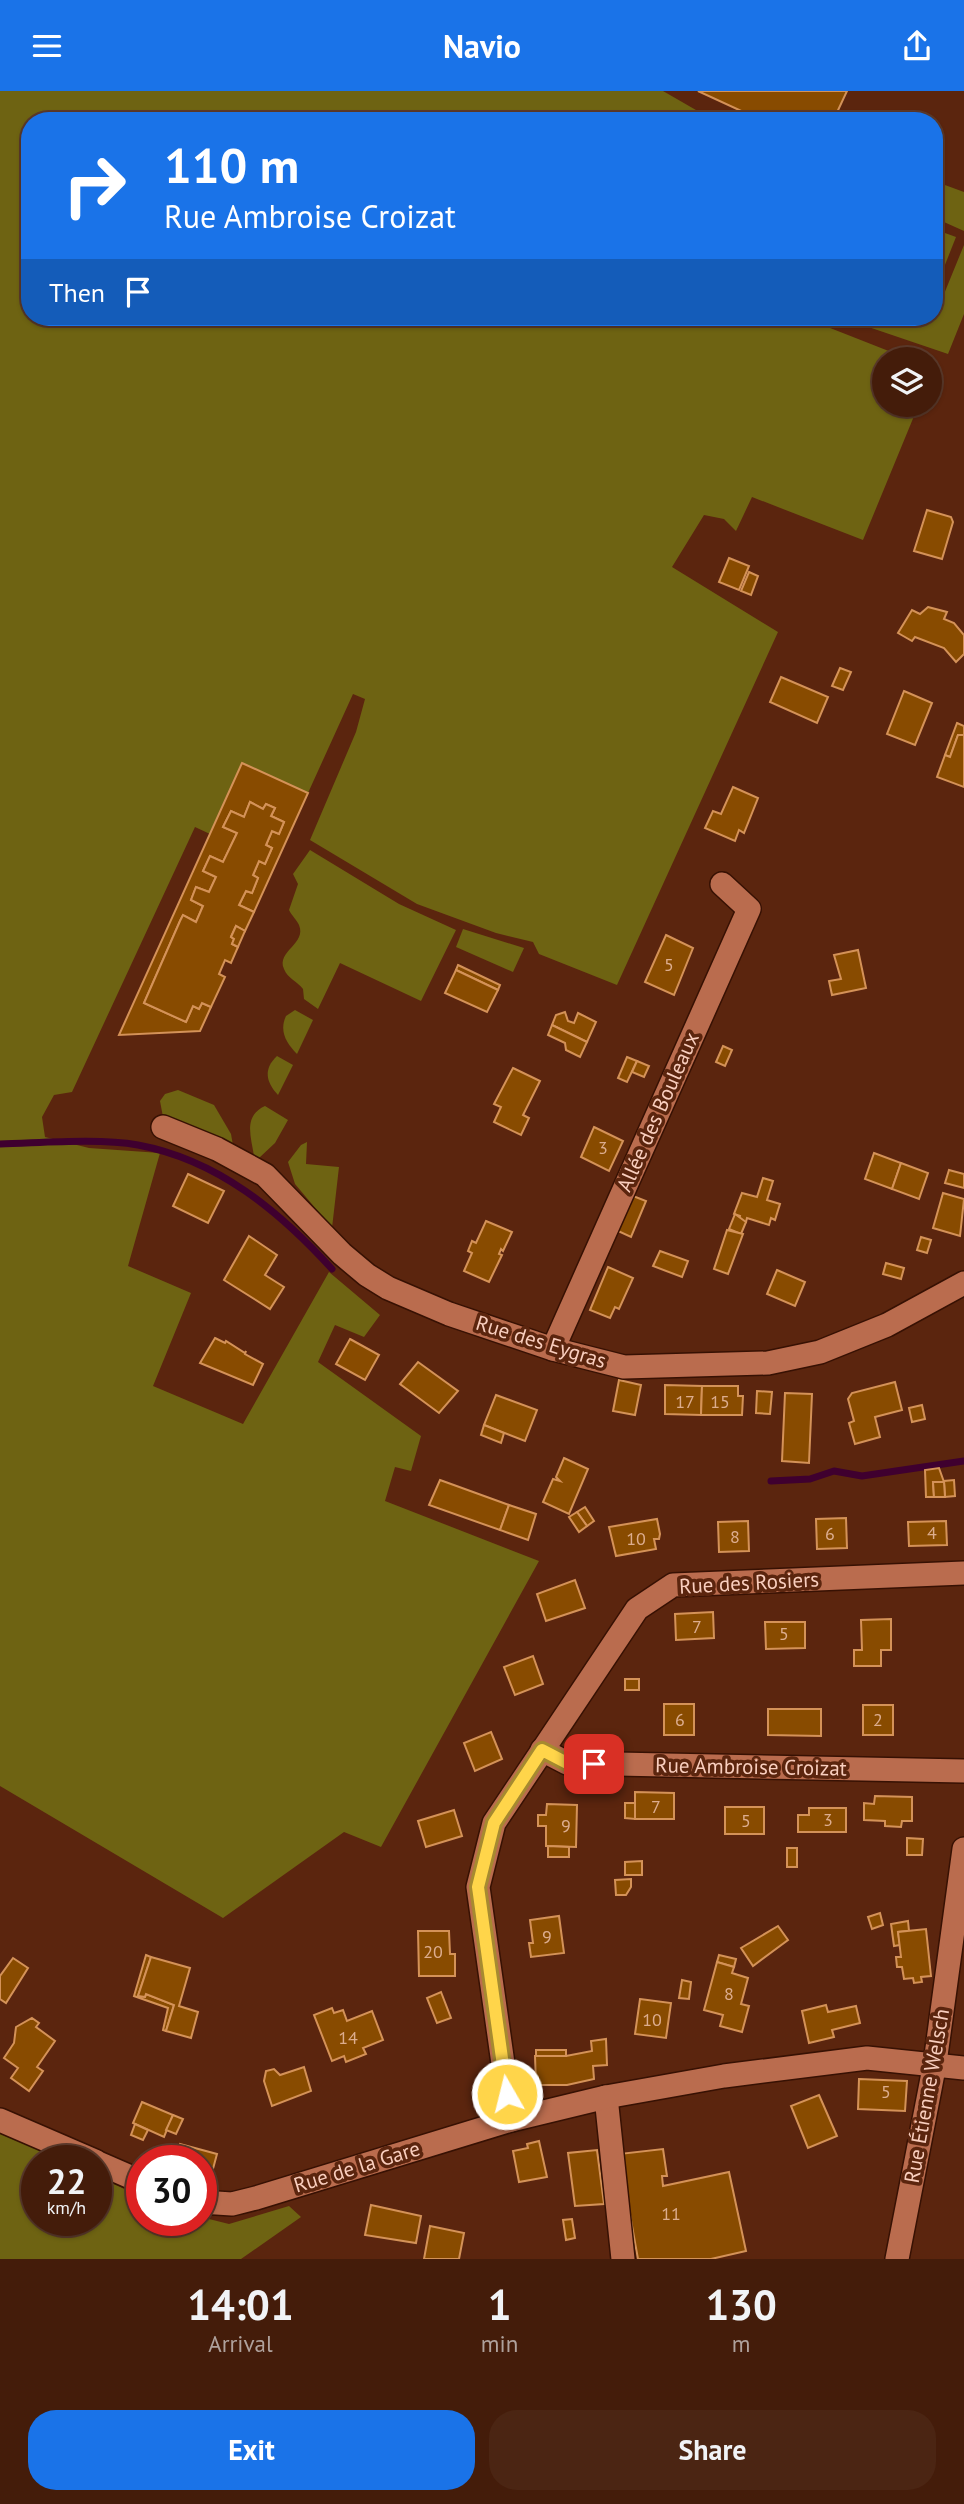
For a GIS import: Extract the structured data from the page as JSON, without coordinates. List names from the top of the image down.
{
  "streets": {
    "street": [
      "Allée des Bouleaux",
      "Rue des Eygras",
      "Rue des Rosiers",
      "Rue Ambroise Croizat",
      "Rue Étienne Welsch",
      "Rue de la Gare"
    ]
  },
  "crossings": [
    ["Allée des Bouleaux", "Rue des Eygras"],
    ["Rue des Rosiers", "Rue Ambroise Croizat"],
    ["Rue des Rosiers", "Rue de la Gare"],
    ["Rue Étienne Welsch", "Rue de la Gare"]
  ],
  "house_numbers": [
    "5",
    "3",
    "17",
    "15",
    "4",
    "6",
    "8",
    "10",
    "7",
    "5",
    "6",
    "2",
    "7",
    "3",
    "5",
    "9",
    "9",
    "20",
    "8",
    "10",
    "14",
    "5",
    "11"
  ],
  "page": {
    "header": "Navio",
    "turn": ["110 m", "Rue Ambroise Croizat"],
    "then": "Then",
    "speed": "22 km/h",
    "limit": "30",
    "eta": [
      "14:01",
      "Arrival",
      "1",
      "min",
      "130",
      "m"
    ],
    "buttons": ["Exit", "Share"]
  }
}
